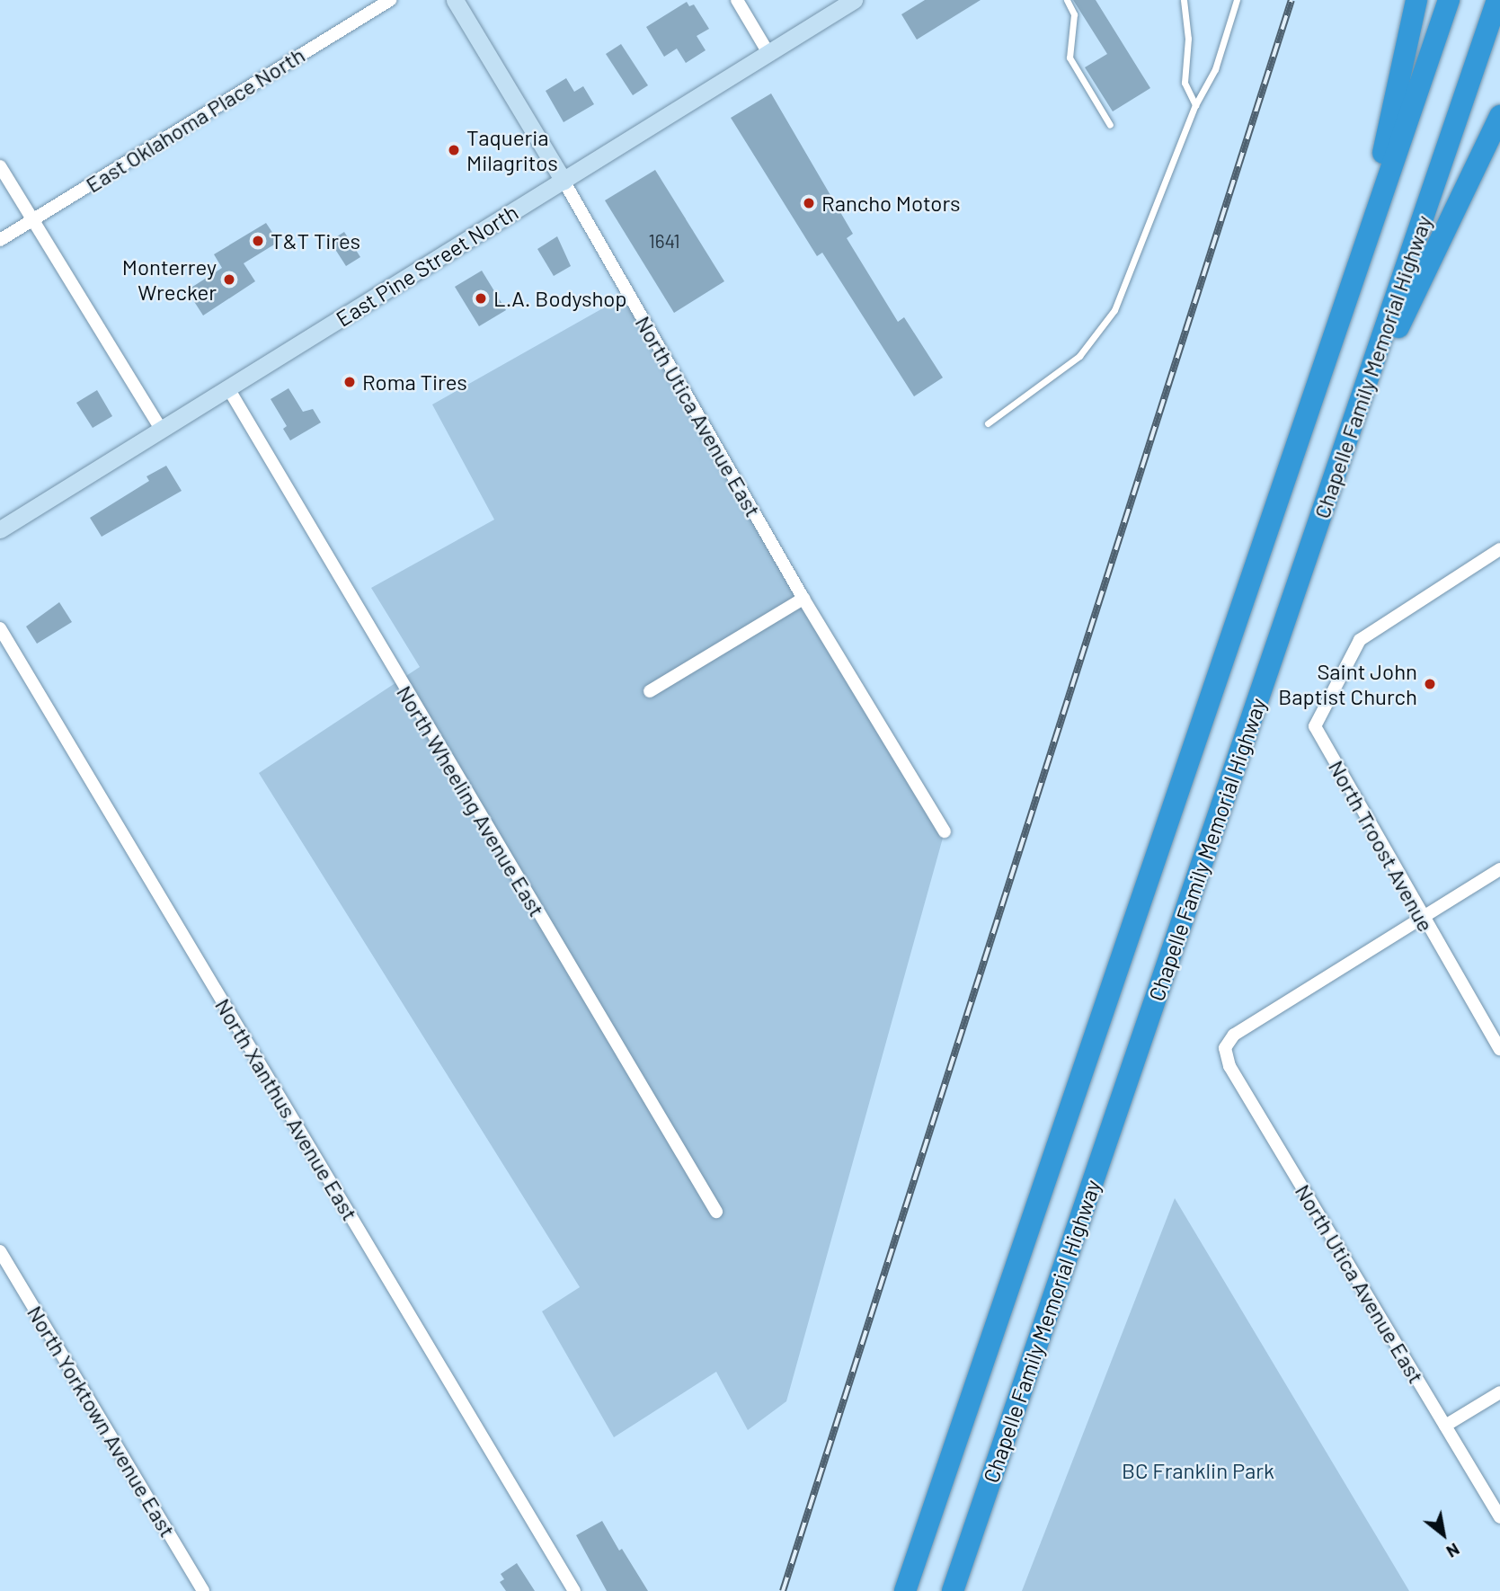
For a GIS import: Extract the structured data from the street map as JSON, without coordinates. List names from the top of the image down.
{
  "streets": {
    "highway": ["Chapelle Family Memorial Highway"],
    "main road": ["East Pine Street North", "North Utica Avenue East"],
    "street": [
      "East Oklahoma Place North",
      "North Wheeling Avenue East",
      "North Troost Avenue",
      "North Xanthus Avenue East",
      "North Yorktown Avenue East"
    ]
  },
  "crossings": [
    ["East Pine Street North", "North Utica Avenue East"],
    ["East Pine Street North", "North Wheeling Avenue East"],
    ["North Utica Avenue East", "North Troost Avenue"]
  ],
  "parks": ["BC Franklin Park"],
  "places": [
    "Taqueria Milagritos",
    "Rancho Motors",
    "T&T Tires",
    "Monterrey Wrecker",
    "L.A. Bodyshop",
    "Roma Tires",
    "Saint John Baptist Church"
  ],
  "house_numbers": ["1641"],
  "north": "bottom right"
}
